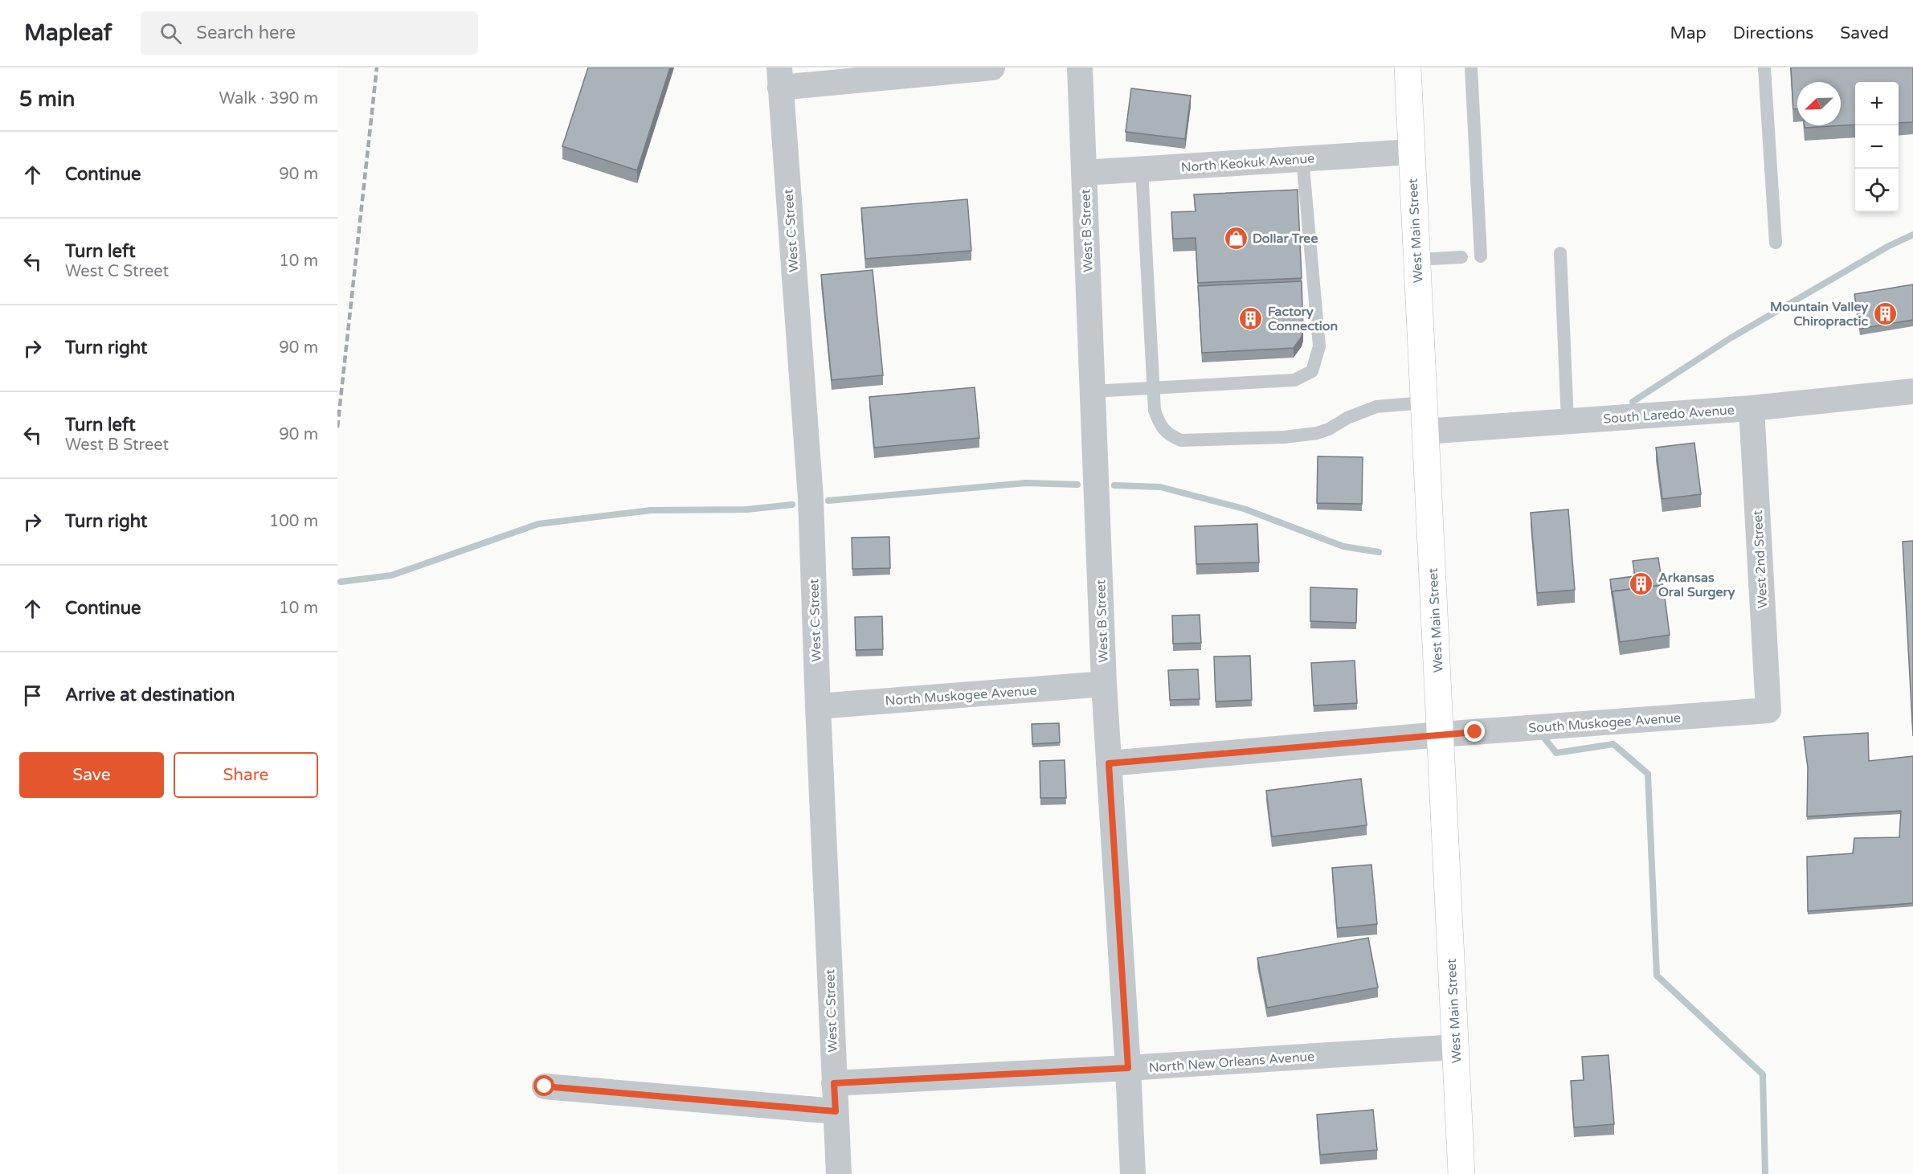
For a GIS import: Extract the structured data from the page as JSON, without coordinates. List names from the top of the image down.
{
  "streets": {
    "main road": ["West Main Street"],
    "street": [
      "North Keokuk Avenue",
      "West C Street",
      "West B Street",
      "South Laredo Avenue",
      "West 2nd Street",
      "North Muskogee Avenue",
      "South Muskogee Avenue",
      "North New Orleans Avenue"
    ]
  },
  "crossings": [
    ["North Keokuk Avenue", "West B Street"],
    ["North Keokuk Avenue", "West Main Street"],
    ["West C Street", "North Muskogee Avenue"],
    ["West C Street", "North New Orleans Avenue"],
    ["West B Street", "North Muskogee Avenue"],
    ["West B Street", "North New Orleans Avenue"],
    ["West Main Street", "South Laredo Avenue"],
    ["West Main Street", "South Muskogee Avenue"],
    ["West Main Street", "North New Orleans Avenue"],
    ["South Laredo Avenue", "West 2nd Street"],
    ["West 2nd Street", "South Muskogee Avenue"]
  ],
  "places": {
    "shop": ["Dollar Tree"],
    "building": ["Mountain Valley Chiropractic", "Factory Connection", "Arkansas Oral Surgery"]
  },
  "north": "bottom left",
  "page": {
    "header": "Mapleaf",
    "search": "Search here",
    "nav": ["Map", "Directions", "Saved"],
    "heading": ["5 min", "Walk · 390 m"],
    "map_buttons": ["+", "−"],
    "list": [
      ["Continue", "90 m"],
      ["Turn left", "West C Street", "10 m"],
      ["Turn right", "90 m"],
      ["Turn left", "West B Street", "90 m"],
      ["Turn right", "100 m"],
      ["Continue", "10 m"],
      "Arrive at destination"
    ],
    "buttons": ["Save", "Share"]
  }
}
